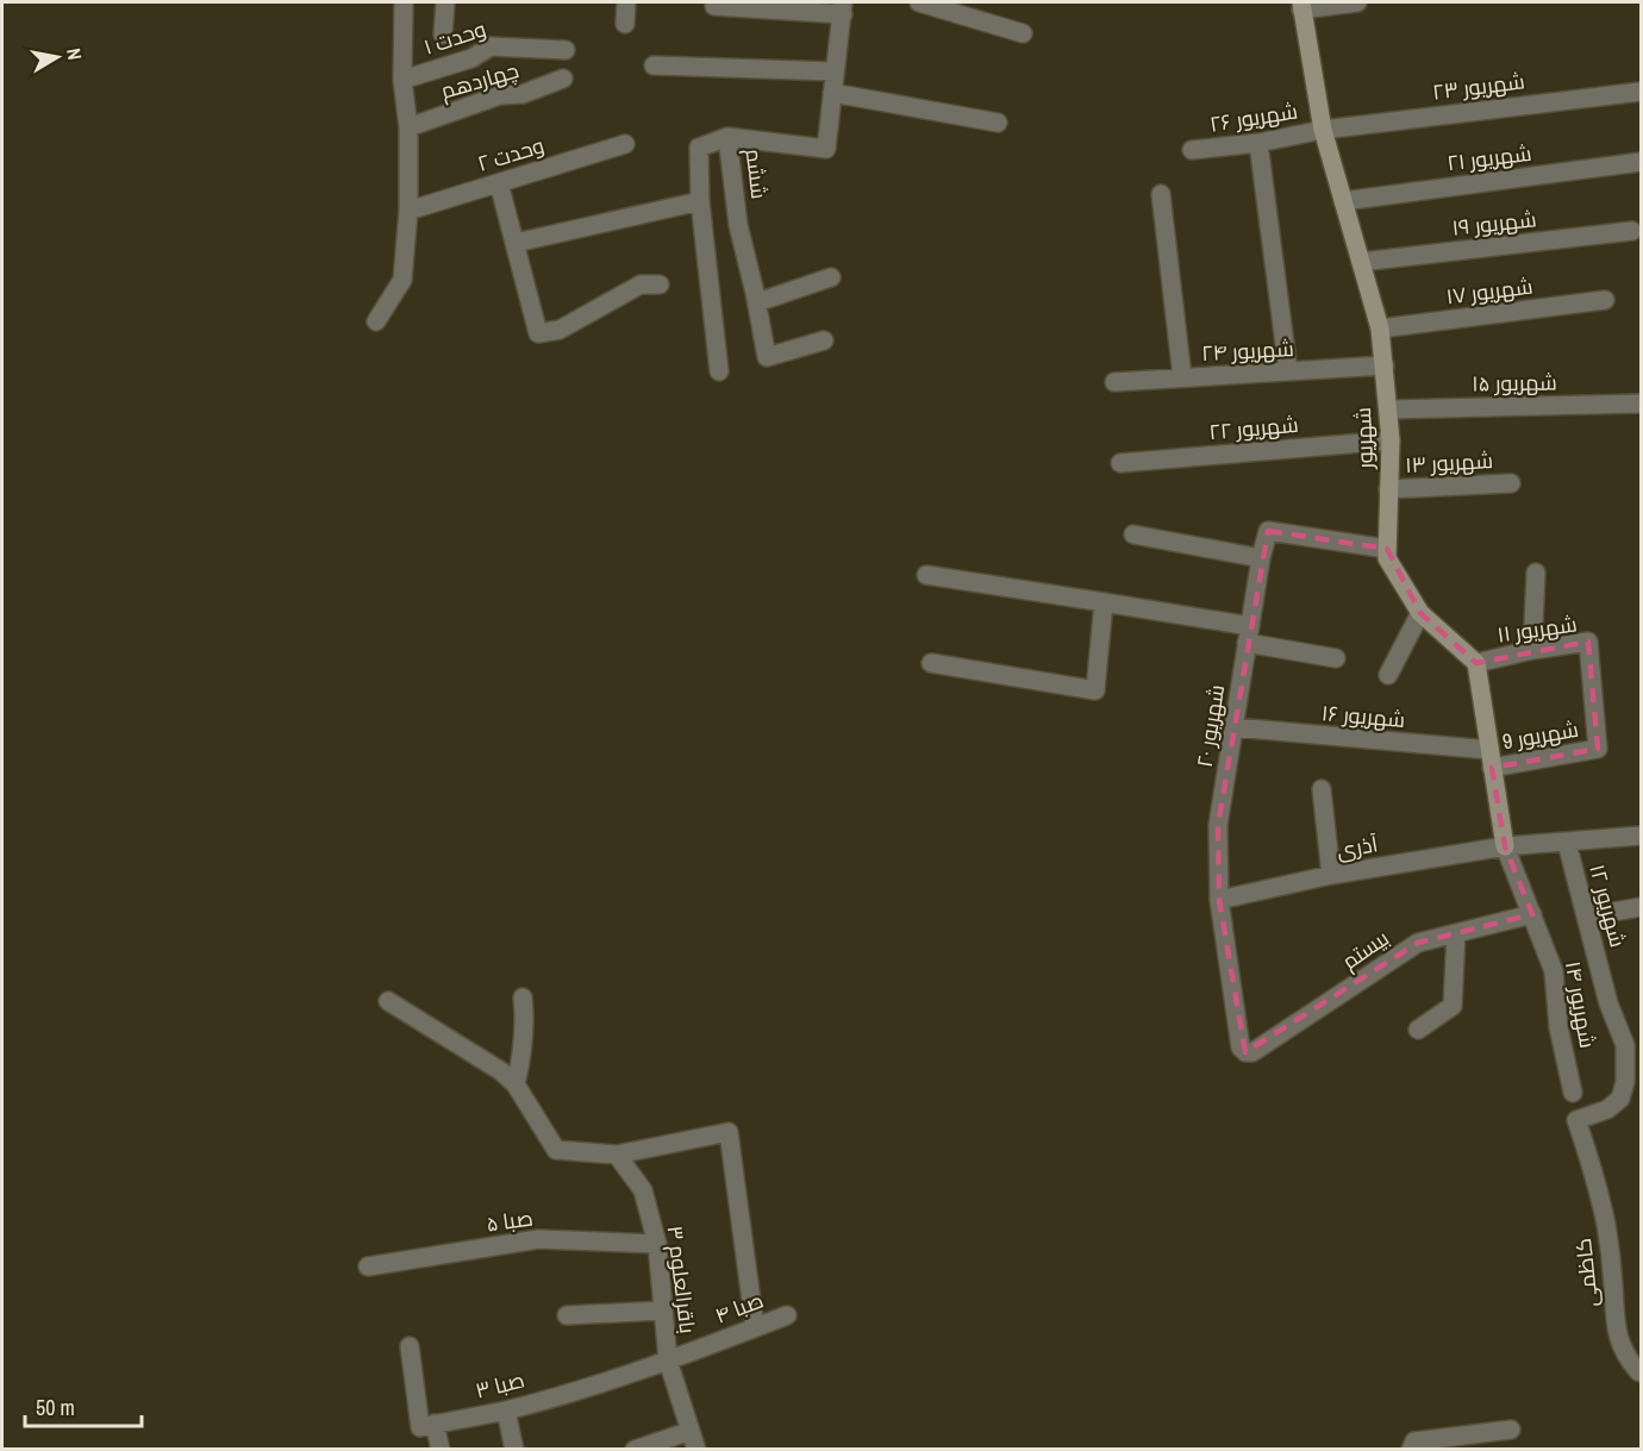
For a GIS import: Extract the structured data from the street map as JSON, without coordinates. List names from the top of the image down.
{
  "streets": {
    "street": [
      "وحدت ۱",
      "چهاردهم",
      "شهریور ۲۳",
      "شهریور ۲۶",
      "وحدت ۲",
      "شهریور ۲۱",
      "ششم",
      "شهریور ۱۹",
      "شهریور ۱۷",
      "شهریور ۲۴",
      "شهریور ۱۵",
      "شهریور ۲۲",
      "شهریور",
      "شهریور ۱۳",
      "شهریور ۱۱",
      "شهریور ۱۶",
      "شهریور ۲۰",
      "شهریور 9",
      "آذری",
      "شهریور ۱۲",
      "بیستم",
      "شهریور ۱۴",
      "صبا ۵",
      "کاظمی",
      "باقرالعلوم ۳",
      "صبا ۴",
      "صبا ۳"
    ]
  },
  "crossings": [
    ["شهریور ۲۳", "شهریور ۲۶"],
    ["شهریور ۲۳", "شهریور"],
    ["شهریور ۲۶", "شهریور"],
    ["شهریور ۲۱", "شهریور"],
    ["شهریور ۱۹", "شهریور"],
    ["شهریور ۱۷", "شهریور"],
    ["شهریور ۲۴", "شهریور"],
    ["شهریور ۱۵", "شهریور"],
    ["شهریور ۲۲", "شهریور"],
    ["شهریور", "شهریور ۱۳"],
    ["شهریور", "شهریور ۱۱"],
    ["شهریور", "شهریور ۲۰"],
    ["شهریور ۱۱", "شهریور 9"],
    ["شهریور ۱۶", "شهریور ۲۰"],
    ["شهریور ۱۶", "شهریور 9"],
    ["شهریور ۲۰", "آذری"],
    ["شهریور ۲۰", "بیستم"],
    ["آذری", "شهریور ۱۲"],
    ["آذری", "شهریور ۱۴"],
    ["شهریور ۱۲", "کاظمی"],
    ["بیستم", "شهریور ۱۴"],
    ["صبا ۵", "باقرالعلوم ۳"],
    ["باقرالعلوم ۳", "صبا ۴"],
    ["باقرالعلوم ۳", "صبا ۳"],
    ["صبا ۴", "صبا ۳"]
  ],
  "scale_bar": "50 m",
  "north": "right"
}
